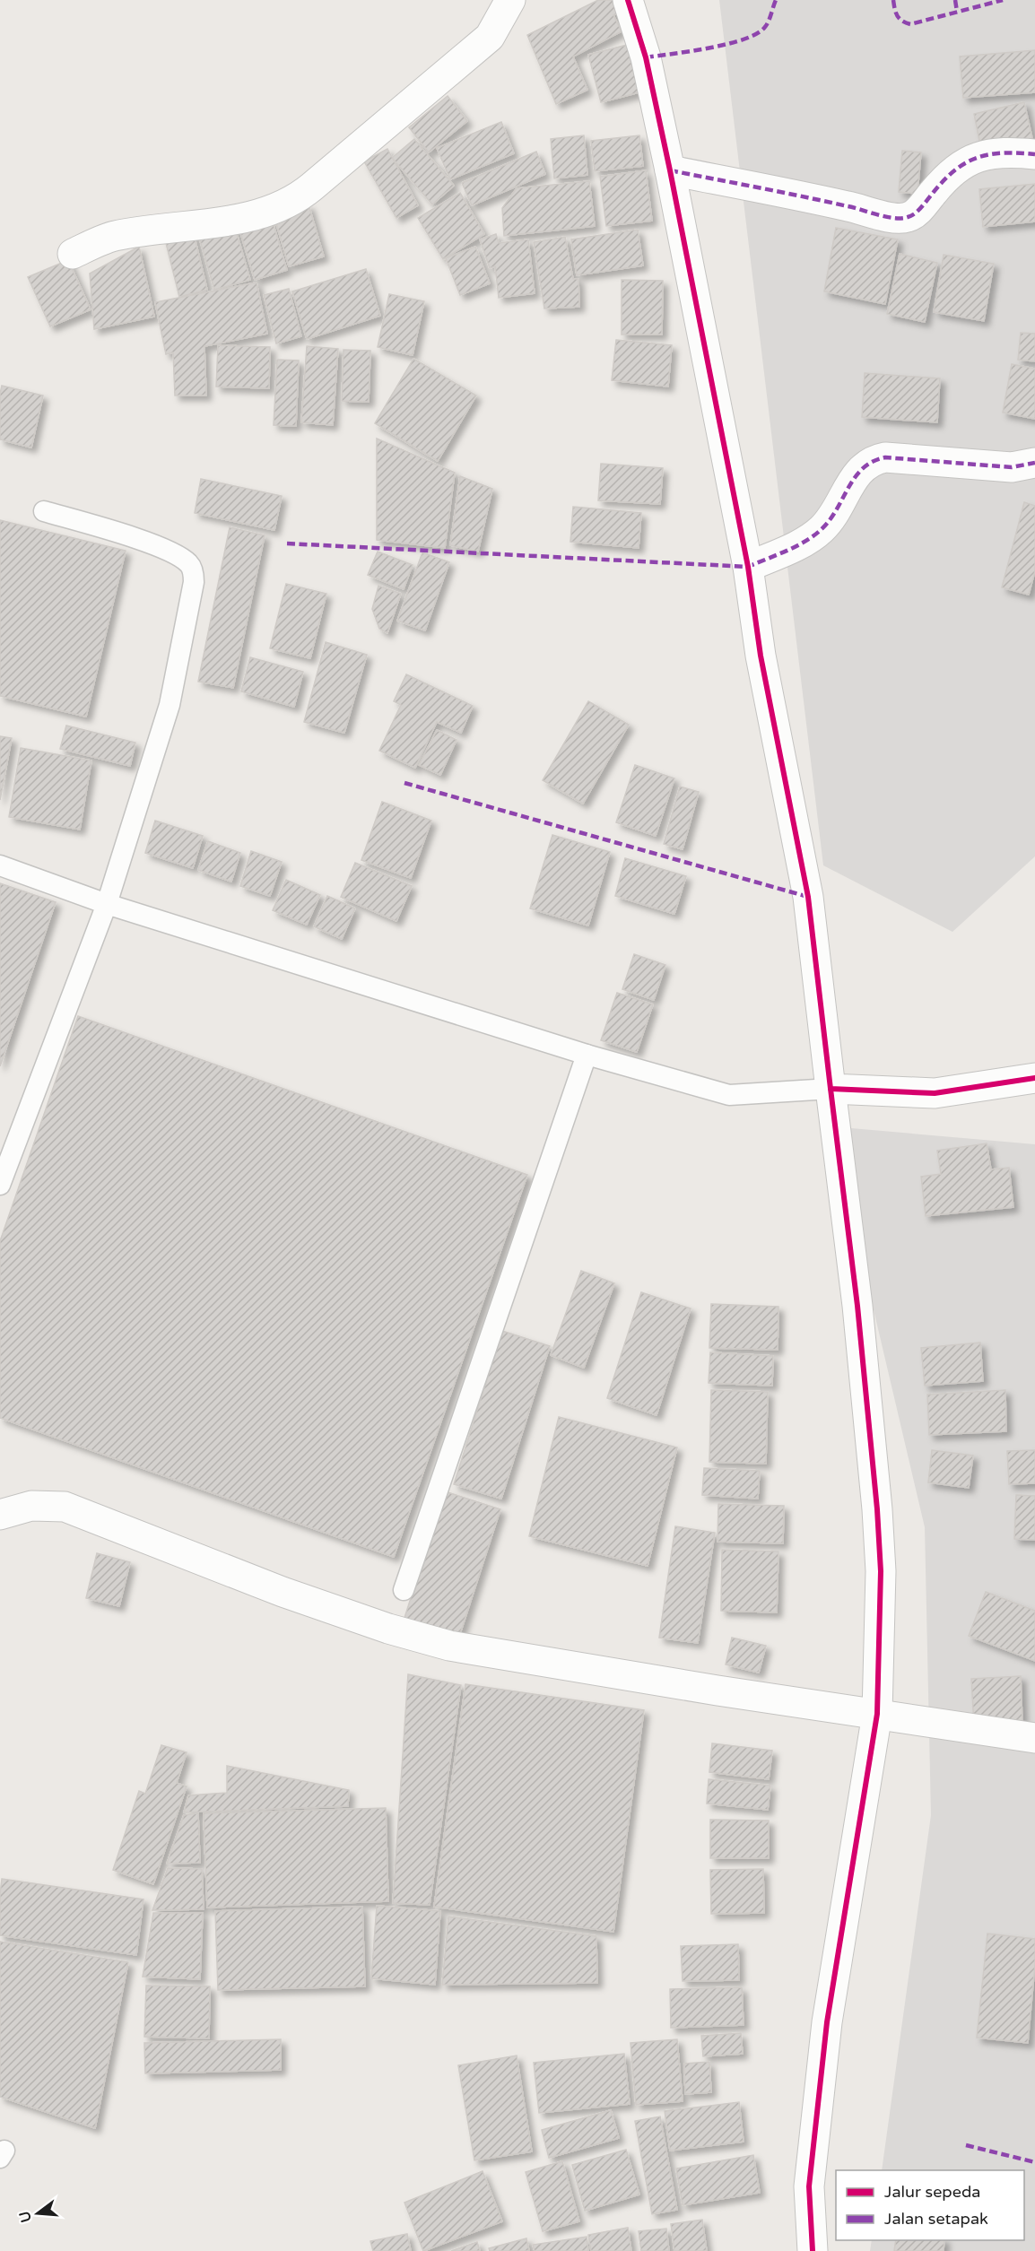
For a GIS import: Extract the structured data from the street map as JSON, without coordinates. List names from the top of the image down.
{
  "legend": ["Jalur sepeda", "Jalan setapak"],
  "north": "left"
}
